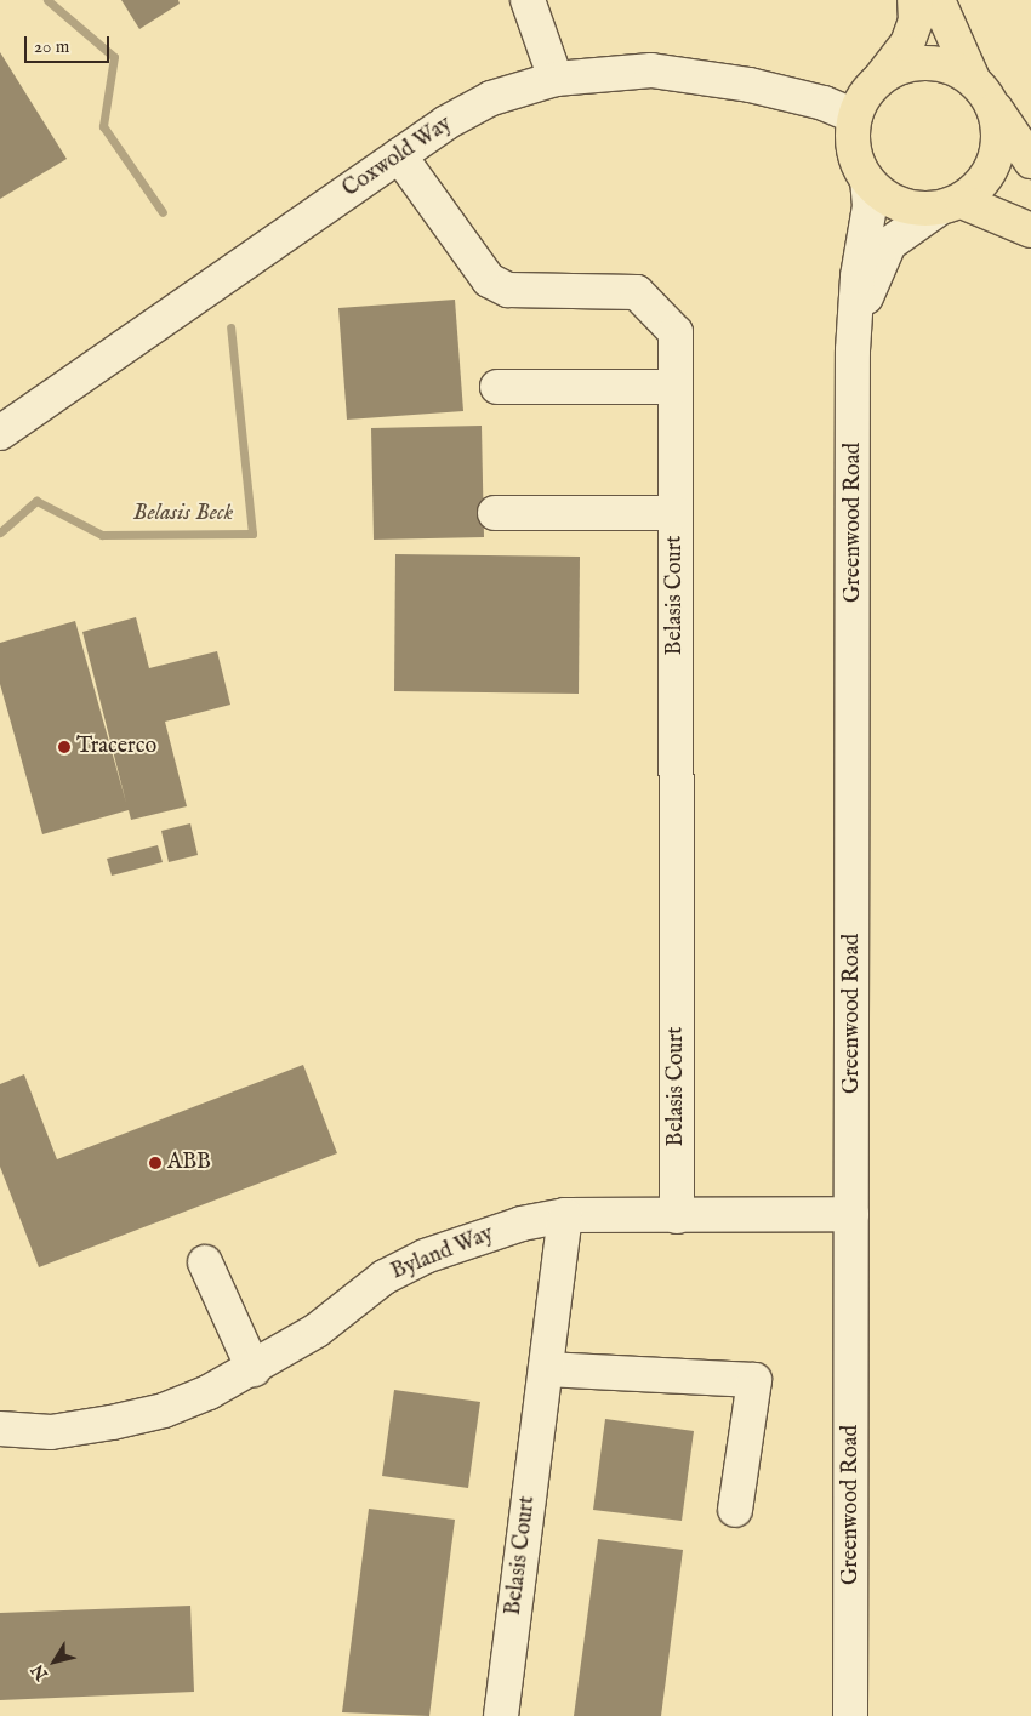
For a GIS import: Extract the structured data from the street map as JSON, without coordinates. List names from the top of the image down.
{
  "streets": {
    "street": [
      "Coxwold Way",
      "Greenwood Road",
      "Belasis Court",
      "Byland Way"
    ]
  },
  "crossings": [
    ["Coxwold Way", "Greenwood Road"],
    ["Coxwold Way", "Belasis Court"],
    ["Greenwood Road", "Byland Way"],
    ["Belasis Court", "Byland Way"]
  ],
  "water": ["Belasis Beck"],
  "places": ["Tracerco", "ABB"],
  "scale_bar": "20 m",
  "north": "bottom left"
}
